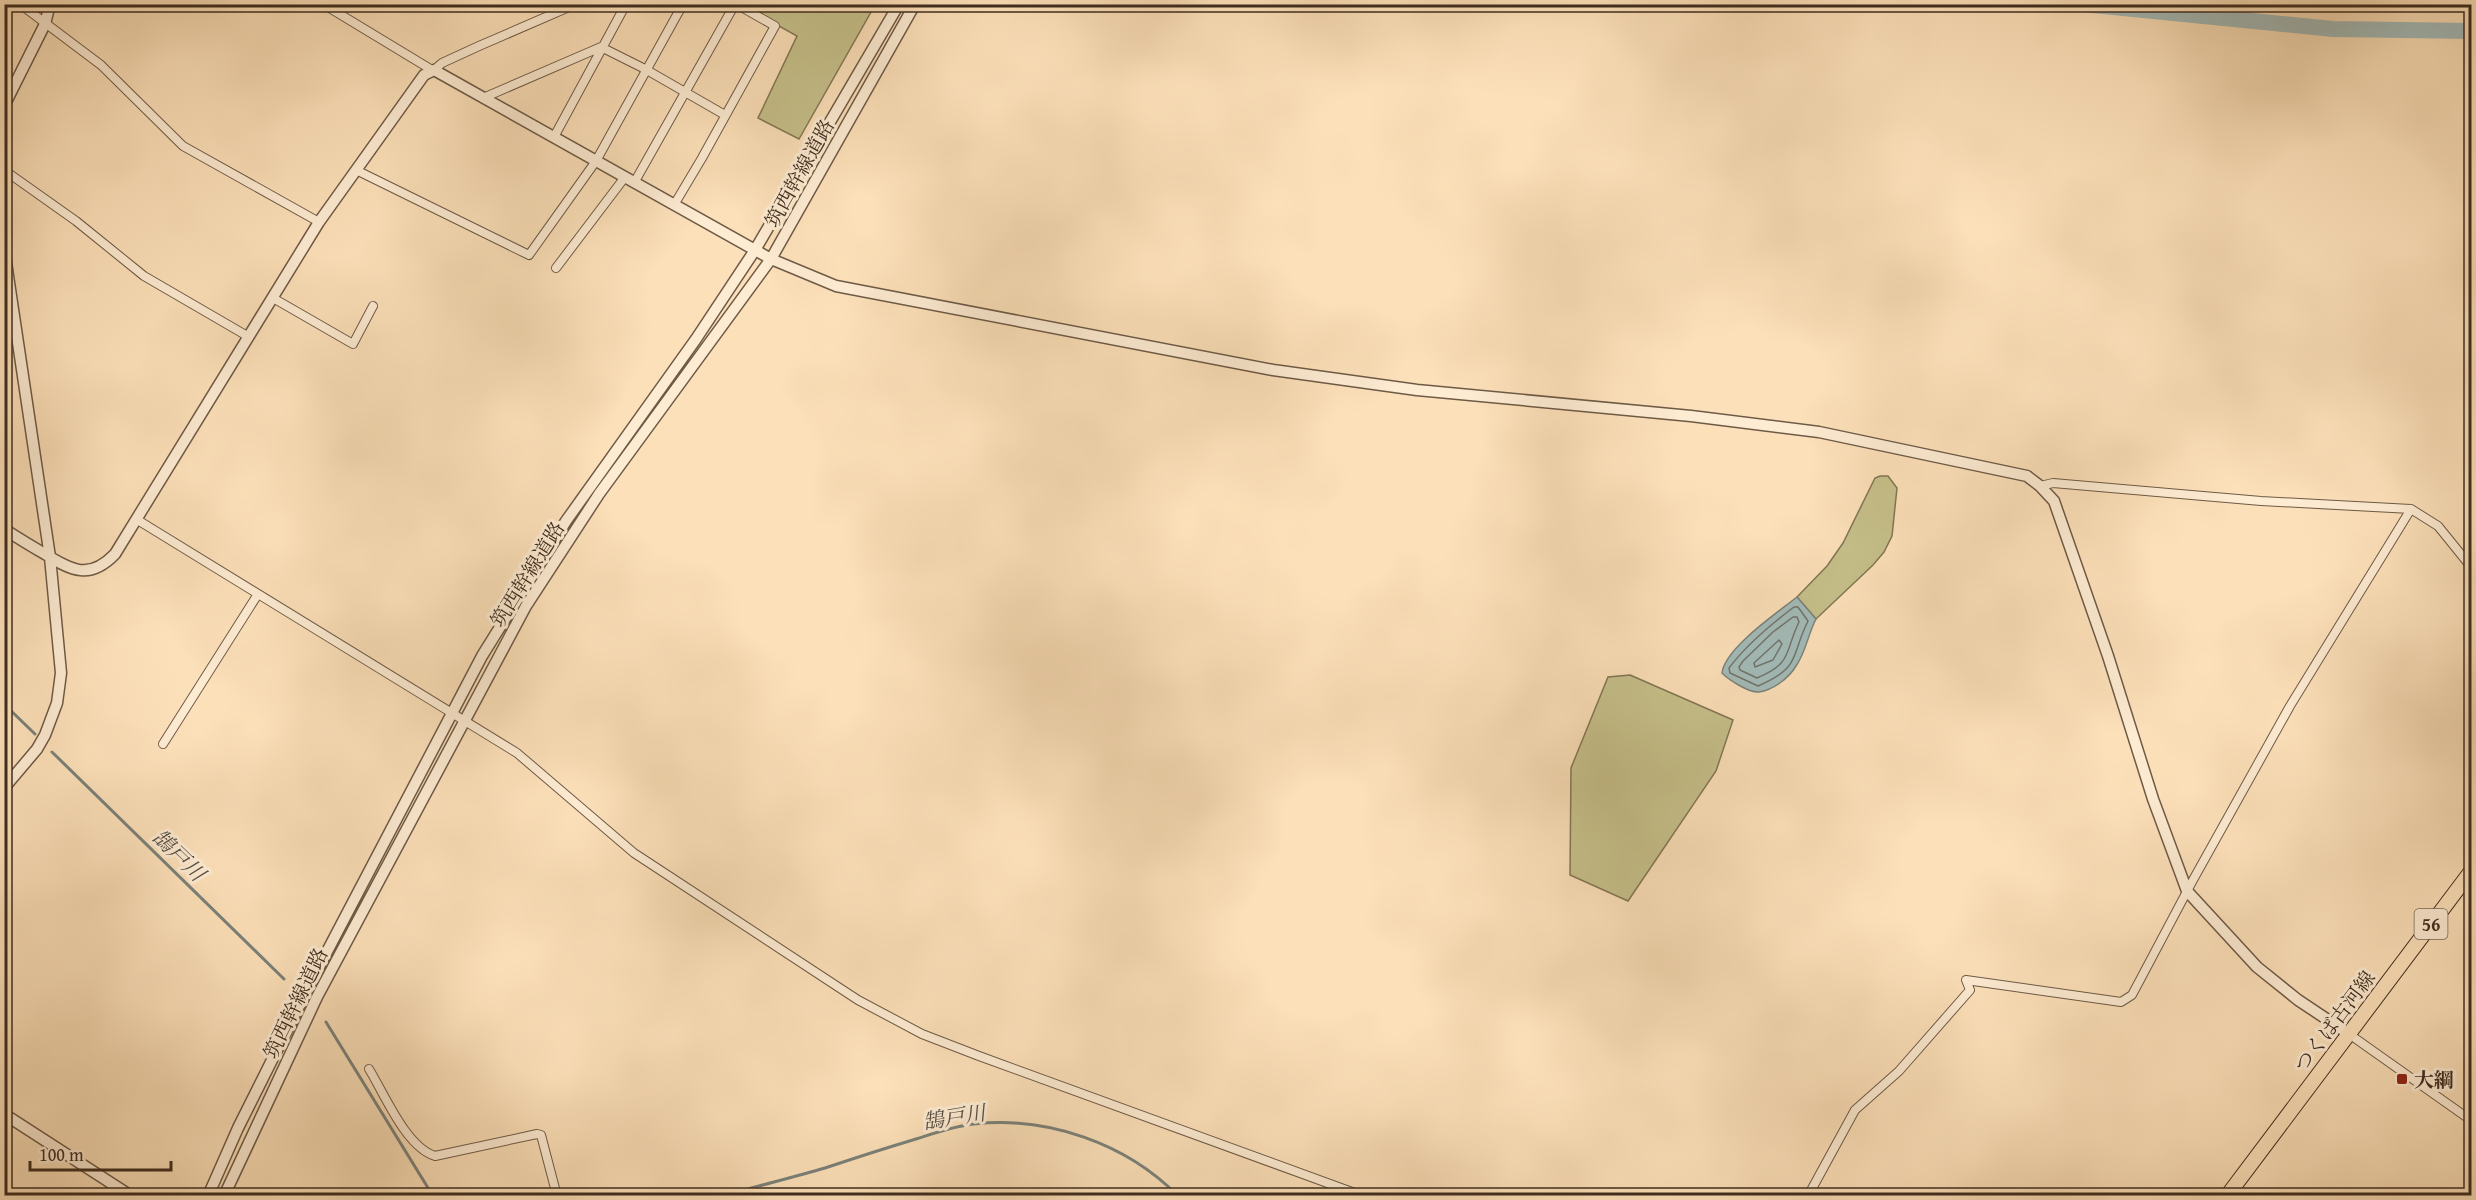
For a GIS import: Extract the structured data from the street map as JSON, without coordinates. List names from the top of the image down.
{
  "streets": {
    "main road": ["56", "つくば古河線"],
    "street": ["筑西幹線道路"]
  },
  "water": ["鵠戸川"],
  "places": {
    "transit": ["大綱"]
  },
  "scale_bar": "100 m"
}
